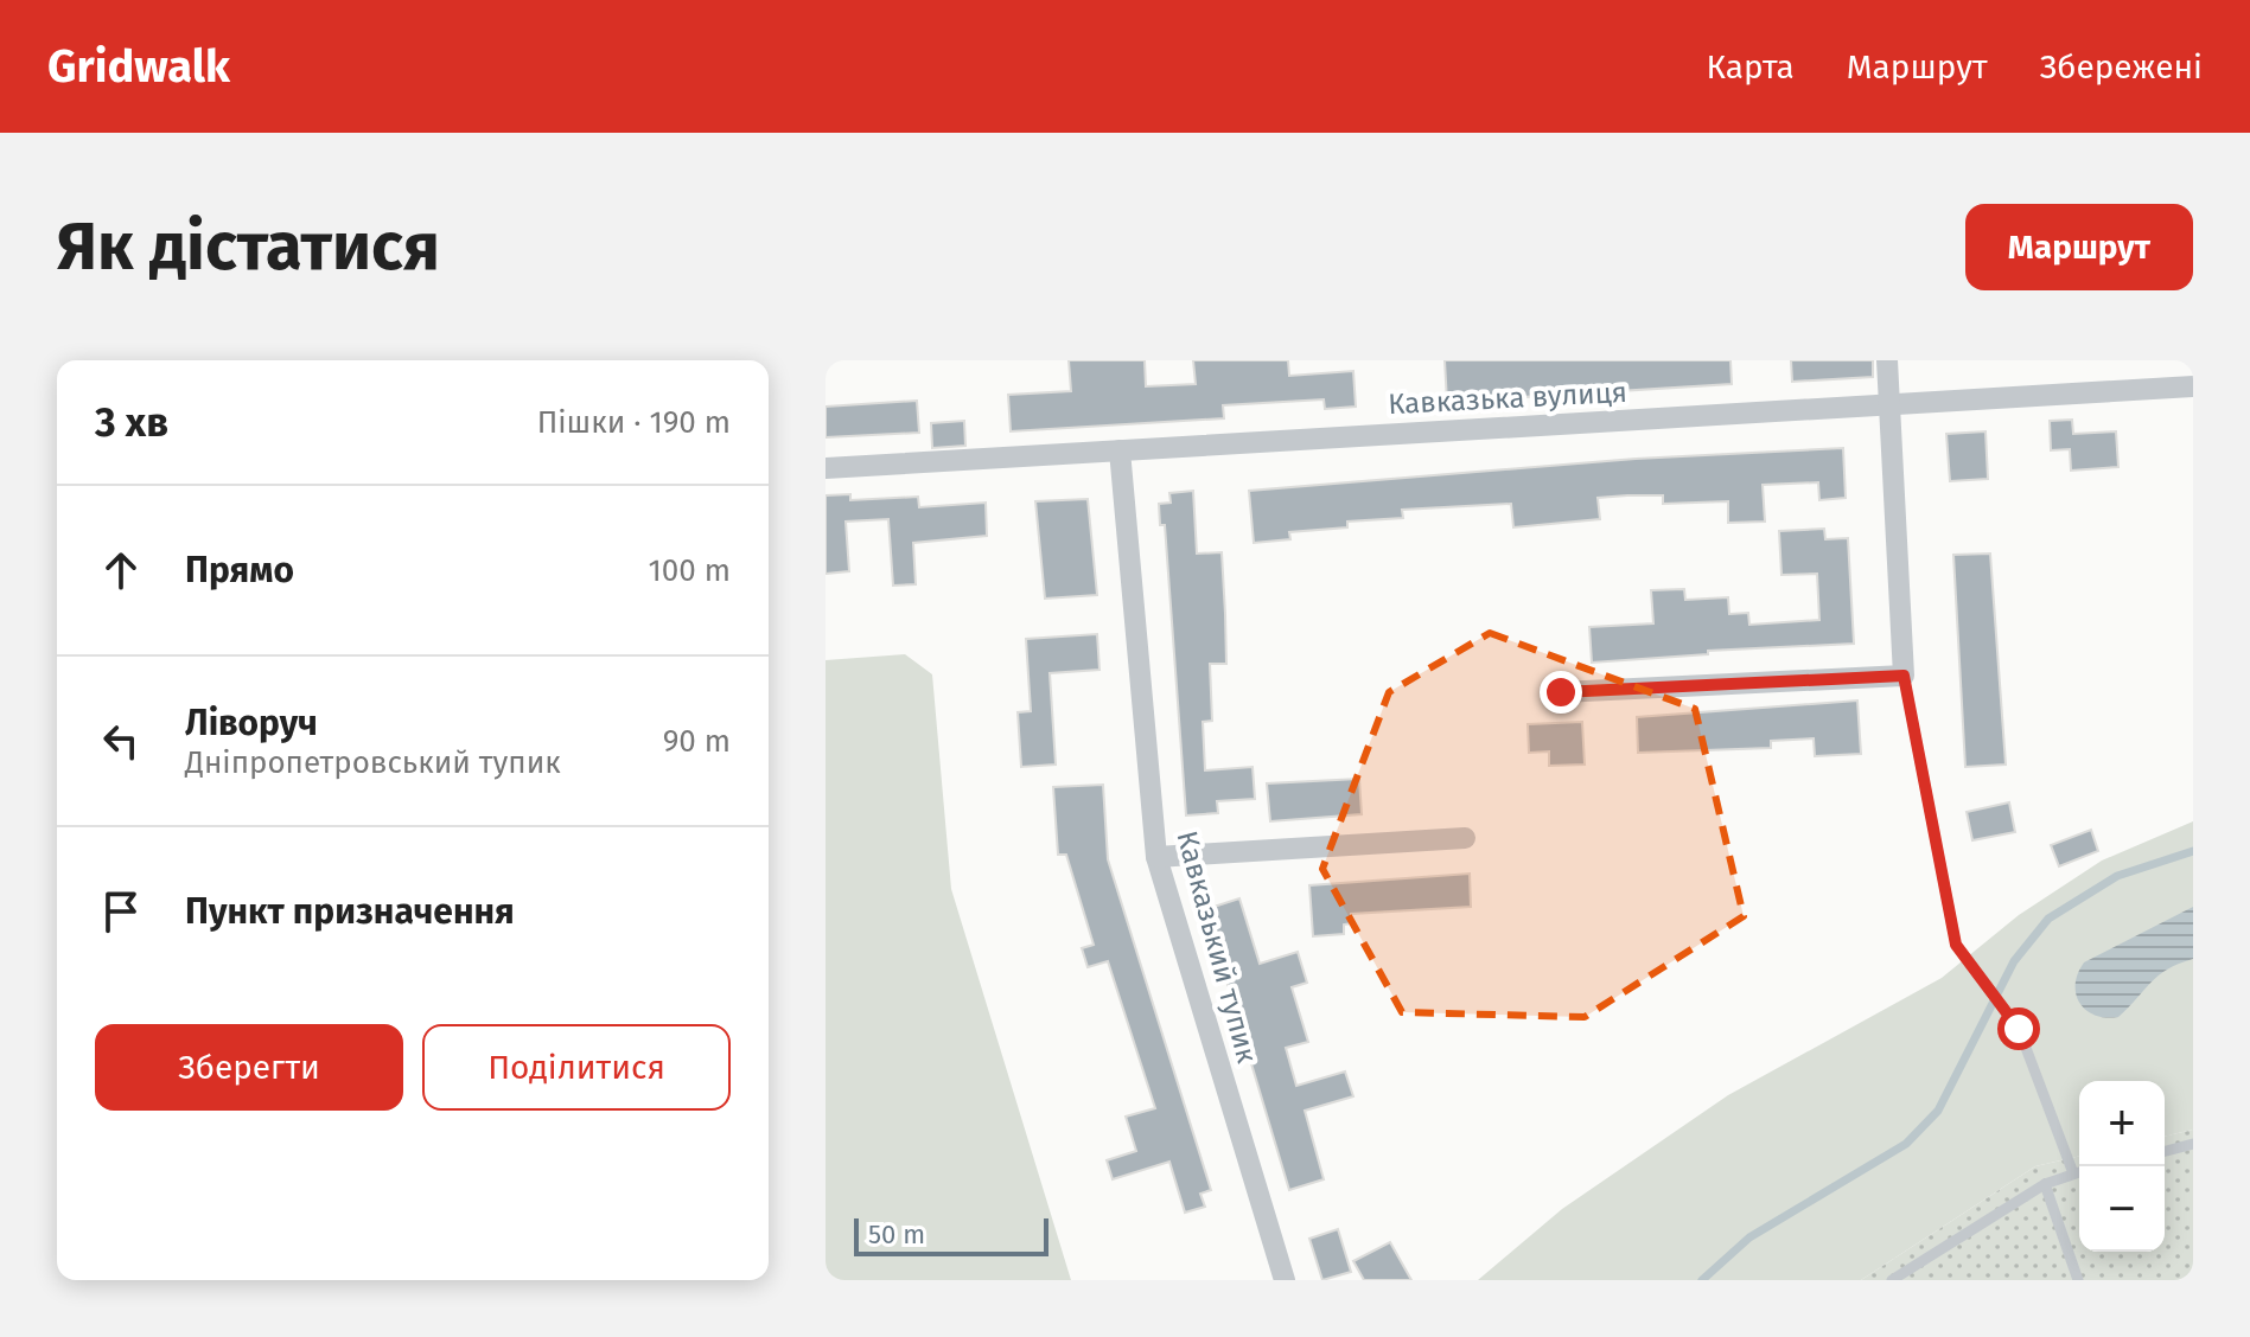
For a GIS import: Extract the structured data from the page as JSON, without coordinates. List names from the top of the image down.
{
  "streets": {
    "street": ["Кавказька вулиця", "Кавказький тупик"]
  },
  "crossings": [
    ["Кавказька вулиця", "Кавказький тупик"]
  ],
  "scale_bar": "50 m",
  "page": {
    "header": "Gridwalk",
    "nav": ["Карта", "Маршрут", "Збережені"],
    "buttons": [
      "Маршрут",
      ["Зберегти", "Поділитися"]
    ],
    "title": "Як дістатися",
    "heading": ["3 хв", "Пішки · 190 m"],
    "list": [
      ["Прямо", "100 m"],
      ["Ліворуч", "Дніпропетровський тупик", "90 m"],
      "Пункт призначення"
    ],
    "map_buttons": ["+", "−"],
    "scale": "50 m"
  }
}
